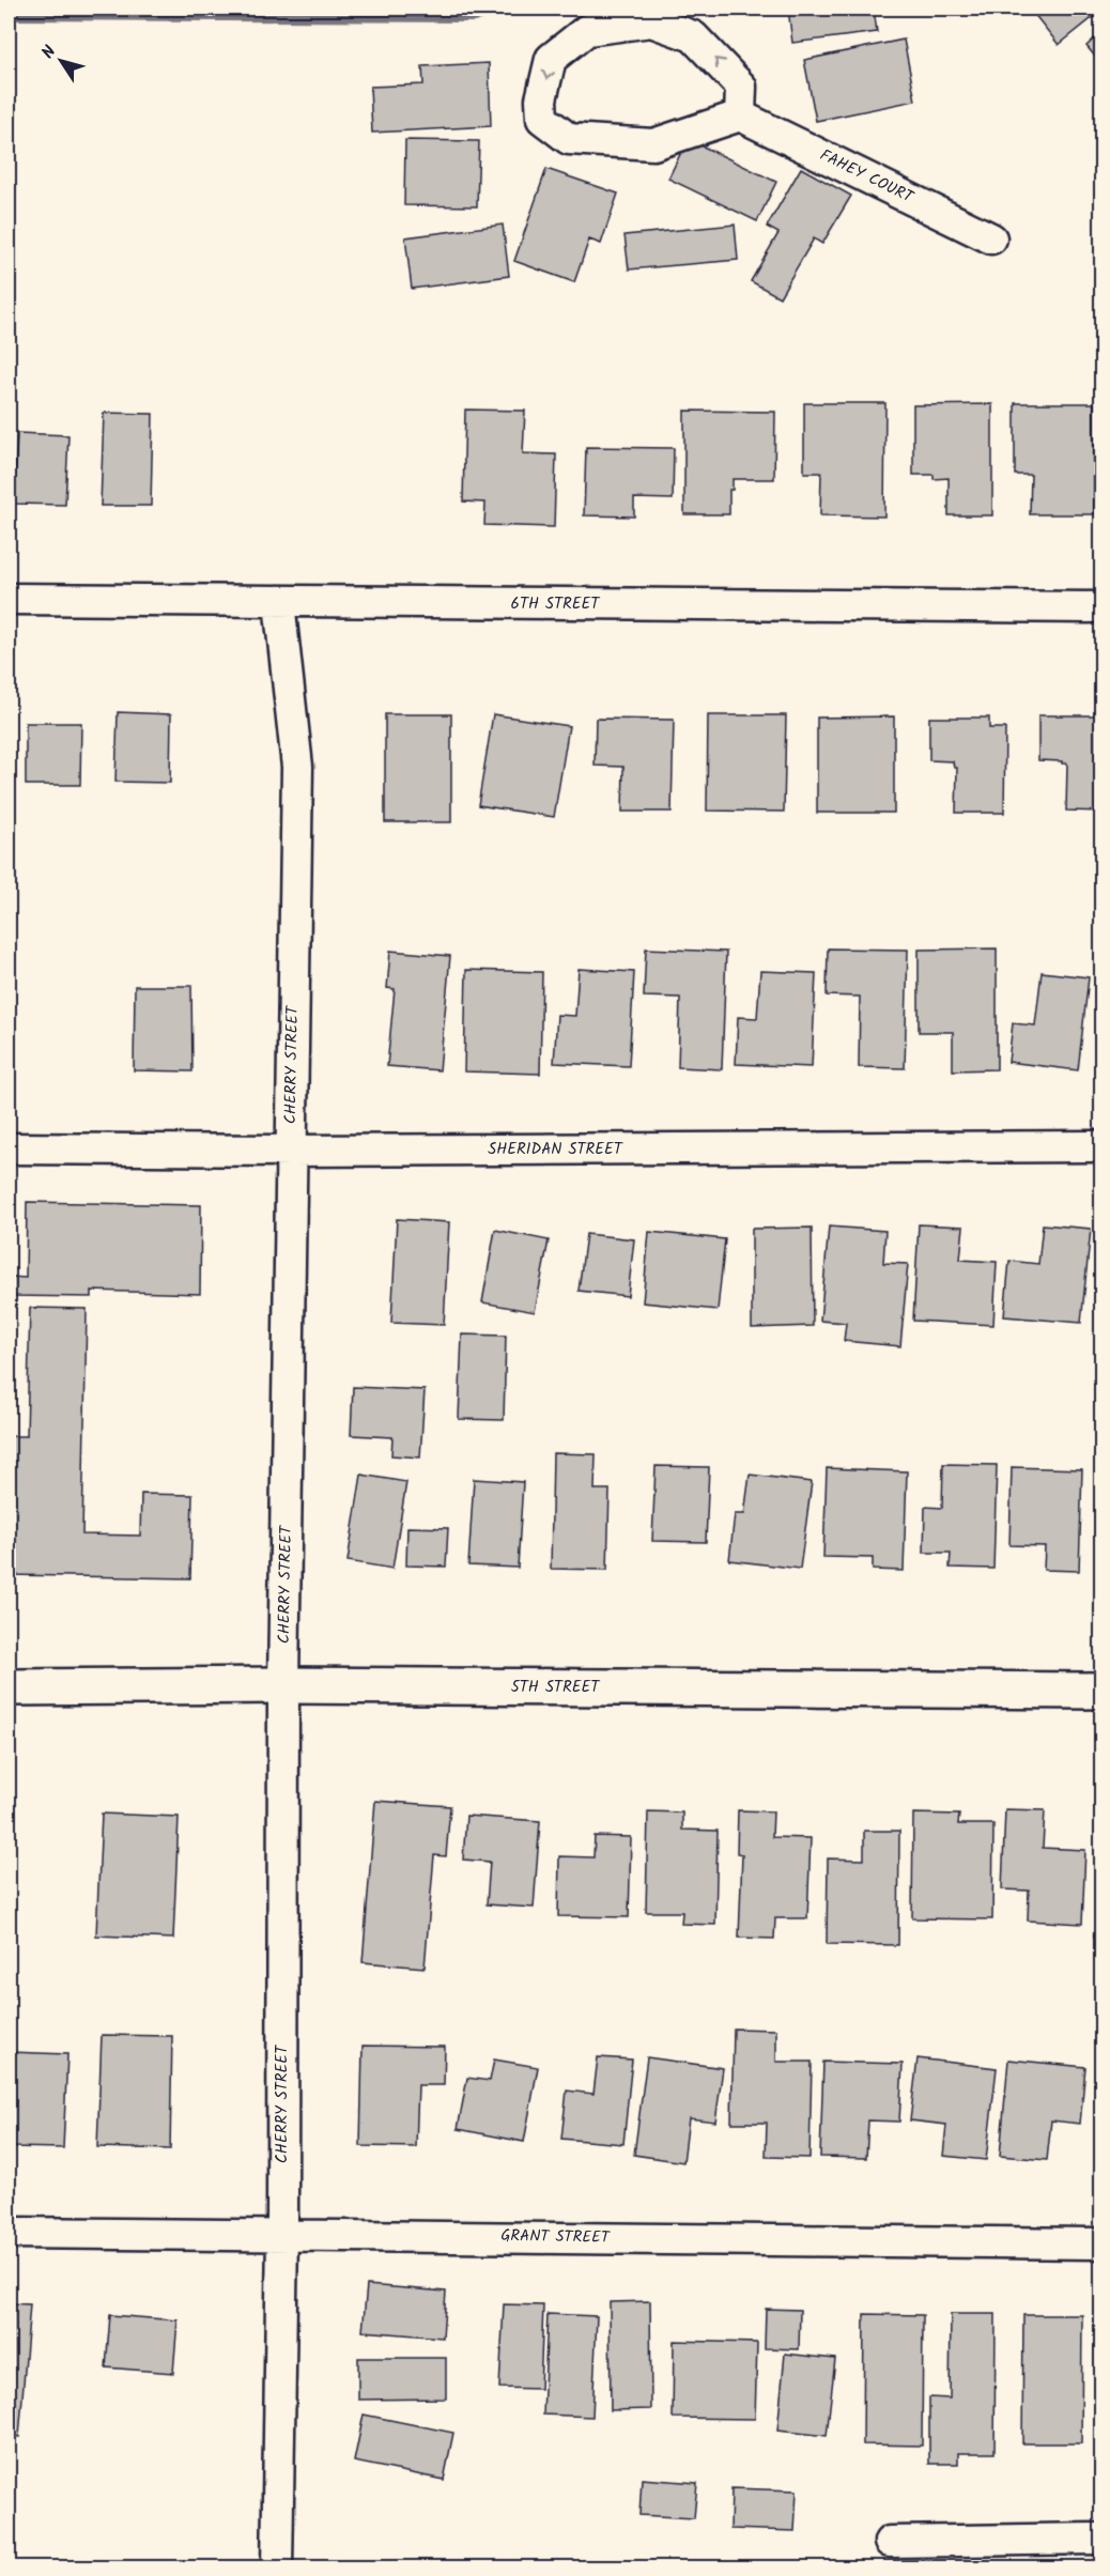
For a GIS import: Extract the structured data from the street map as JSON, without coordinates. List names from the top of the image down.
{
  "streets": {
    "street": [
      "FAHEY COURT",
      "6TH STREET",
      "CHERRY STREET",
      "SHERIDAN STREET",
      "5TH STREET",
      "GRANT STREET"
    ]
  },
  "crossings": [
    ["6TH STREET", "CHERRY STREET"],
    ["CHERRY STREET", "SHERIDAN STREET"],
    ["CHERRY STREET", "5TH STREET"],
    ["CHERRY STREET", "GRANT STREET"]
  ],
  "north": "top left"
}
